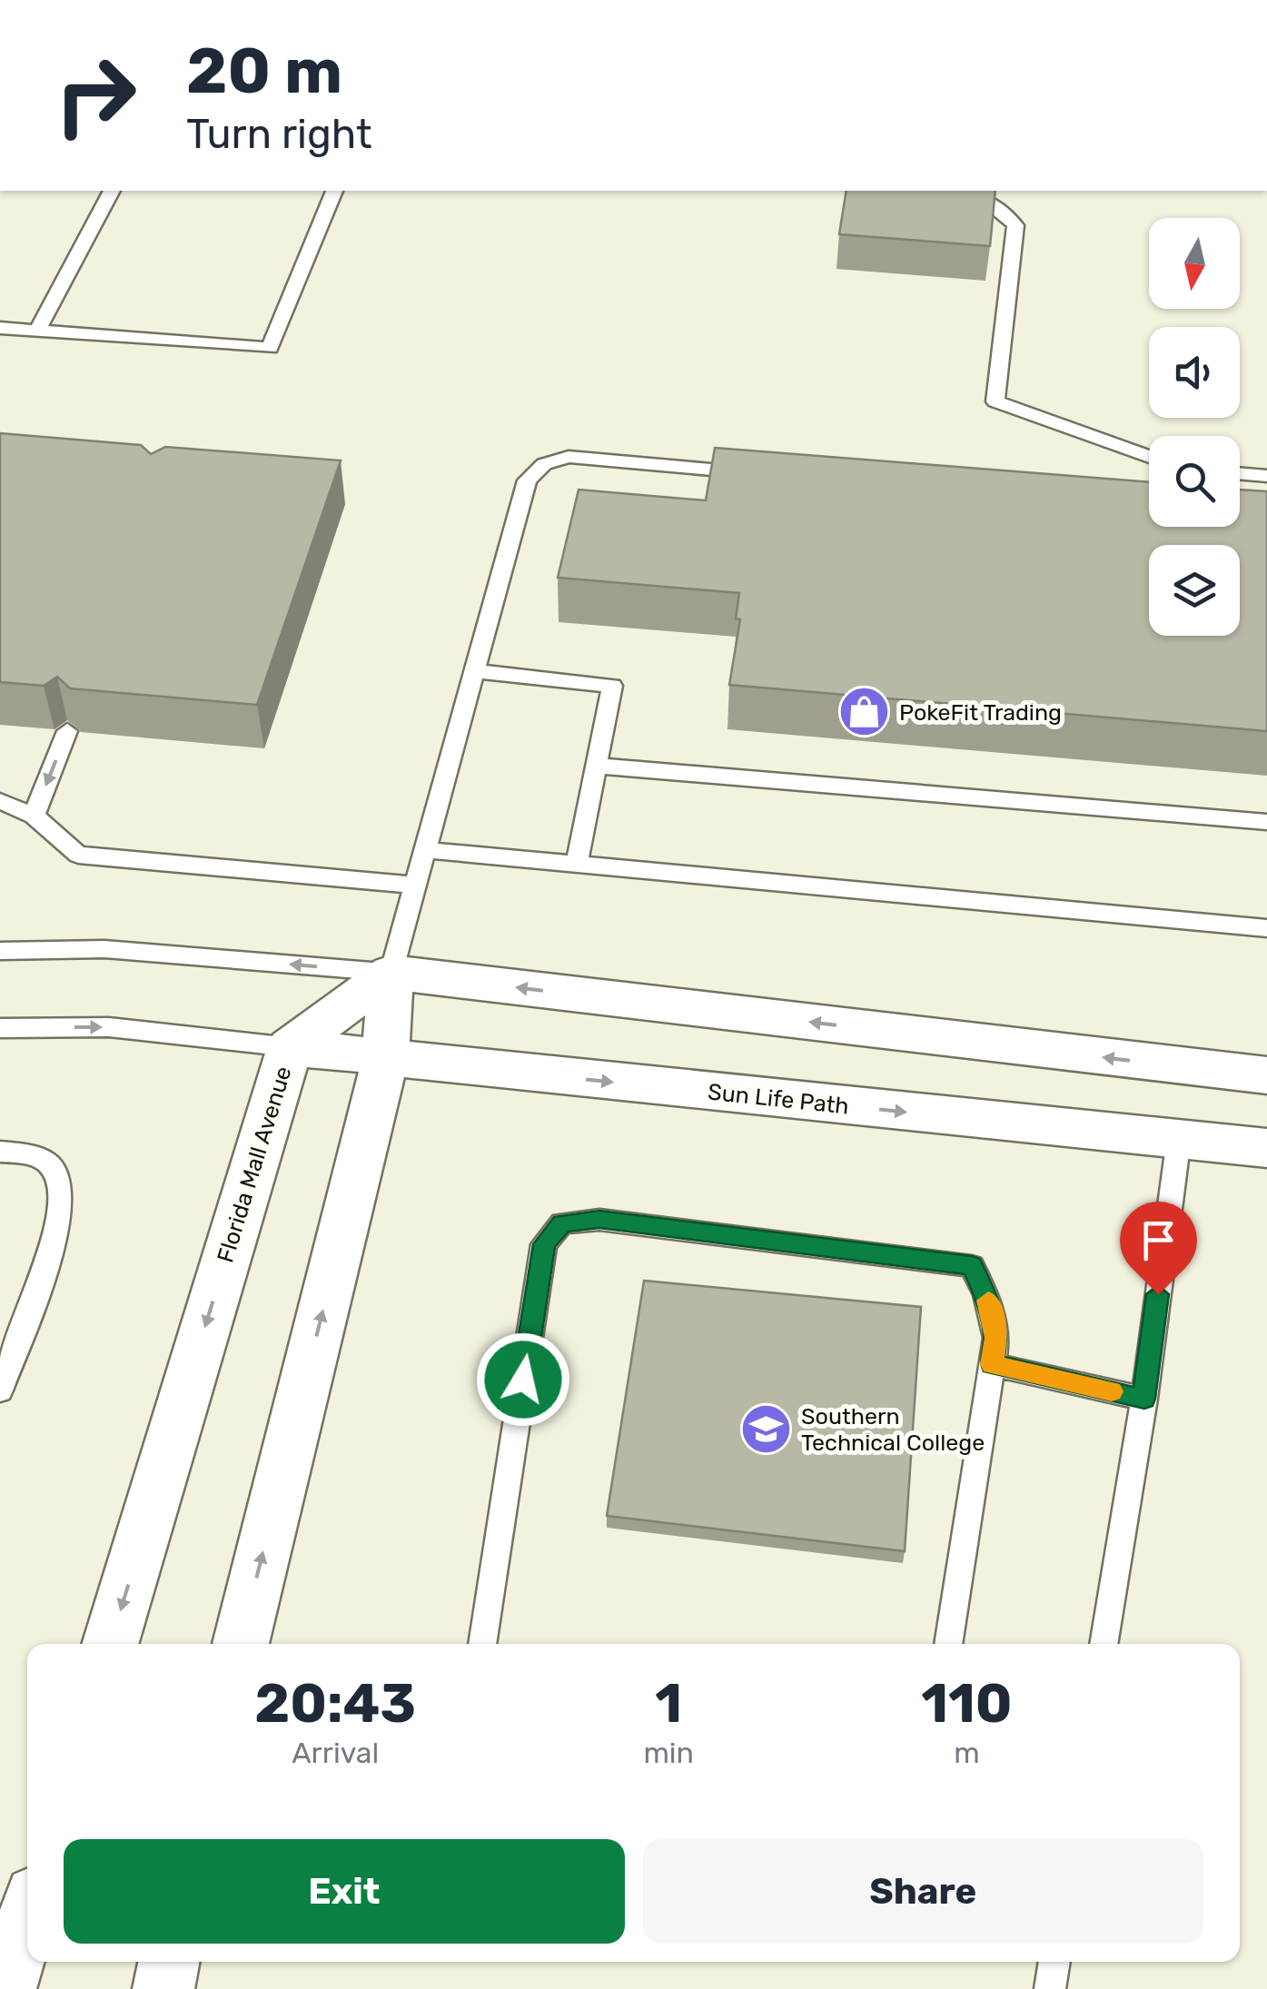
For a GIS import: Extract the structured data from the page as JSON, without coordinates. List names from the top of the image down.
{
  "streets": {
    "street": ["Sun Life Path", "Florida Mall Avenue"]
  },
  "crossings": [
    ["Sun Life Path", "Florida Mall Avenue"]
  ],
  "places": {
    "shop": ["PokeFit Trading"],
    "school or university": ["Southern Technical College"]
  },
  "north": "bottom",
  "page": {
    "turn": ["20 m", "Turn right"],
    "eta": [
      "20:43",
      "Arrival",
      "1",
      "min",
      "110",
      "m"
    ],
    "buttons": ["Exit", "Share"]
  }
}
